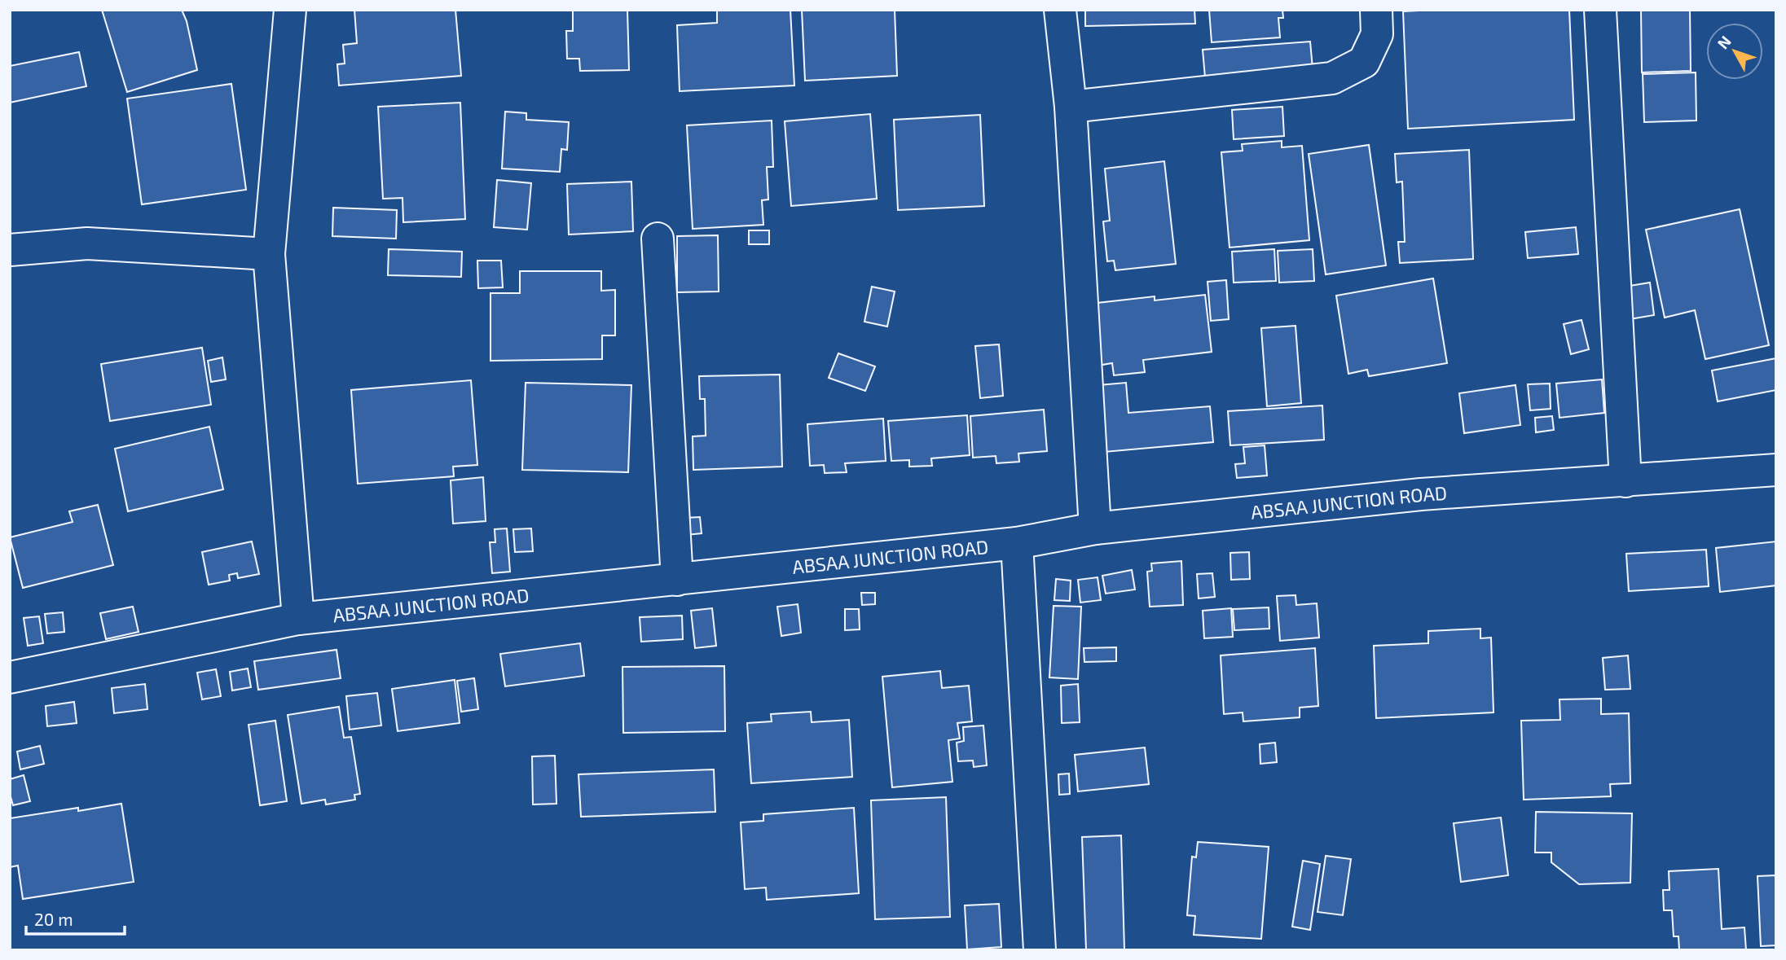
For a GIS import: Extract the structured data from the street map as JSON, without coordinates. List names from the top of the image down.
{
  "streets": {
    "street": ["ABSAA JUNCTION ROAD"]
  },
  "scale_bar": "20 m",
  "north": "top left"
}
